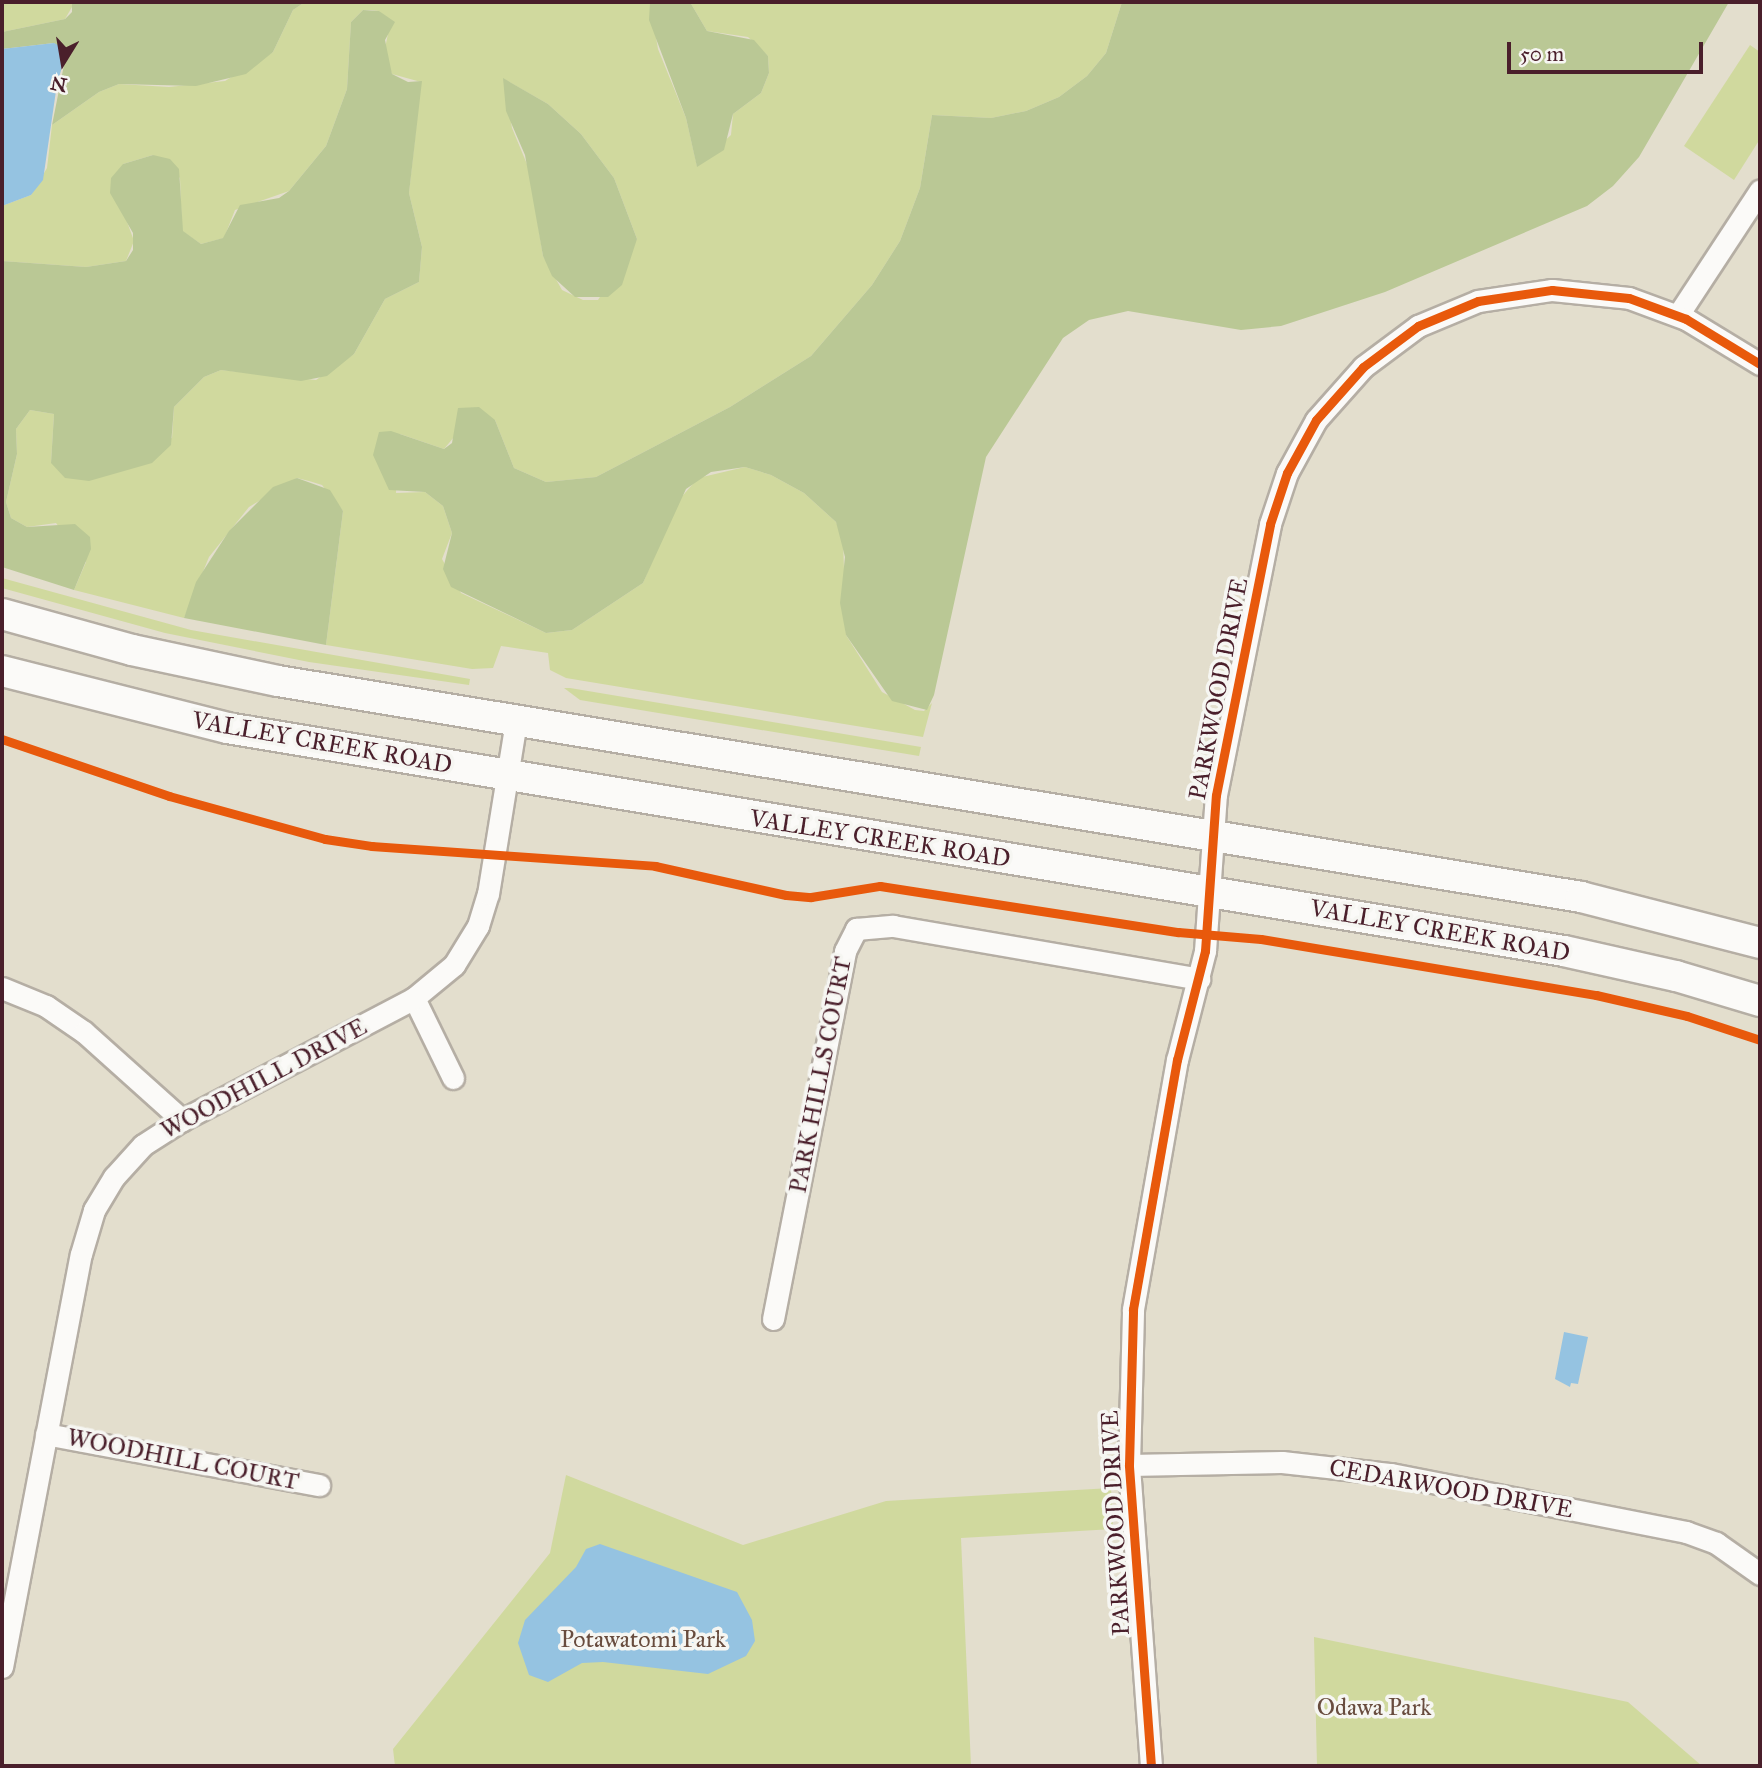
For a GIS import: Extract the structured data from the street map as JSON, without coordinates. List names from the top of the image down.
{
  "streets": {
    "main road": ["VALLEY CREEK ROAD"],
    "street": [
      "PARKWOOD DRIVE",
      "PARK HILLS COURT",
      "WOODHILL DRIVE",
      "WOODHILL COURT",
      "CEDARWOOD DRIVE"
    ]
  },
  "crossings": [
    ["PARKWOOD DRIVE", "VALLEY CREEK ROAD"],
    ["PARKWOOD DRIVE", "PARK HILLS COURT"],
    ["PARKWOOD DRIVE", "CEDARWOOD DRIVE"],
    ["VALLEY CREEK ROAD", "WOODHILL DRIVE"],
    ["WOODHILL DRIVE", "WOODHILL COURT"]
  ],
  "parks": ["Potawatomi Park", "Odawa Park"],
  "scale_bar": "50 m",
  "north": "bottom"
}
